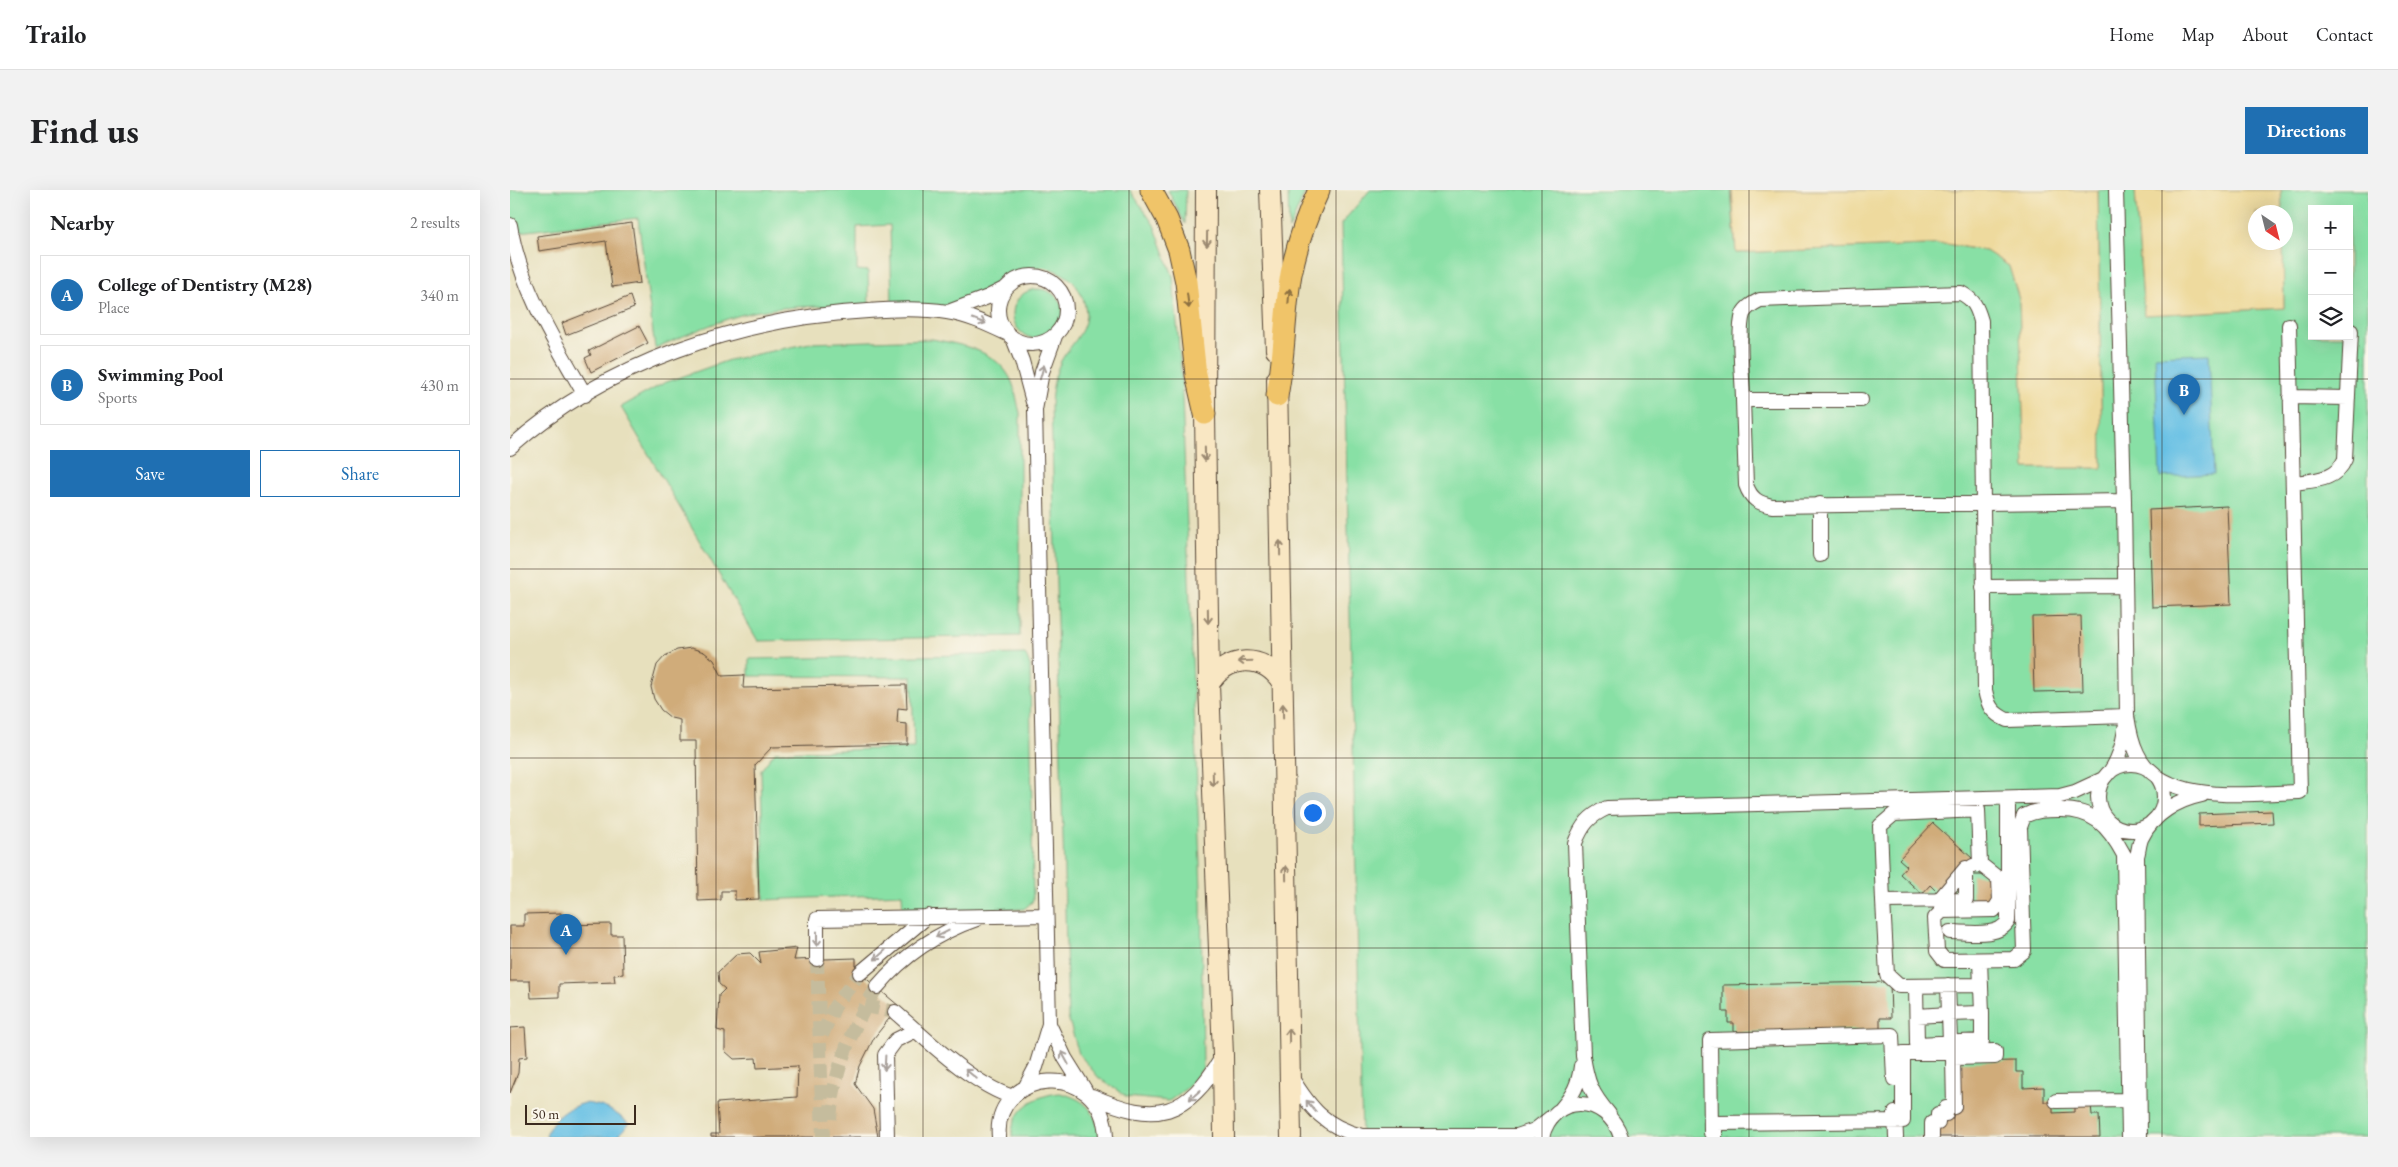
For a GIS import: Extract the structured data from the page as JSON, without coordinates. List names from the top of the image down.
{
  "scale_bar": "50 m",
  "north": "bottom right",
  "page": {
    "header": "Trailo",
    "nav": [
      "Home",
      "Map",
      "About",
      "Contact"
    ],
    "buttons": [
      "Directions",
      ["Save", "Share"]
    ],
    "title": "Find us",
    "heading": ["Nearby", "2 results"],
    "map_buttons": ["+", "−"],
    "list": [
      {
        "mark": "A",
        "name": "College of Dentistry (M28)",
        "note": "Place",
        "value": "340 m"
      },
      {
        "mark": "B",
        "name": "Swimming Pool",
        "note": "Sports",
        "value": "430 m"
      }
    ],
    "pins": ["B", "A"],
    "scale": "50 m"
  }
}
